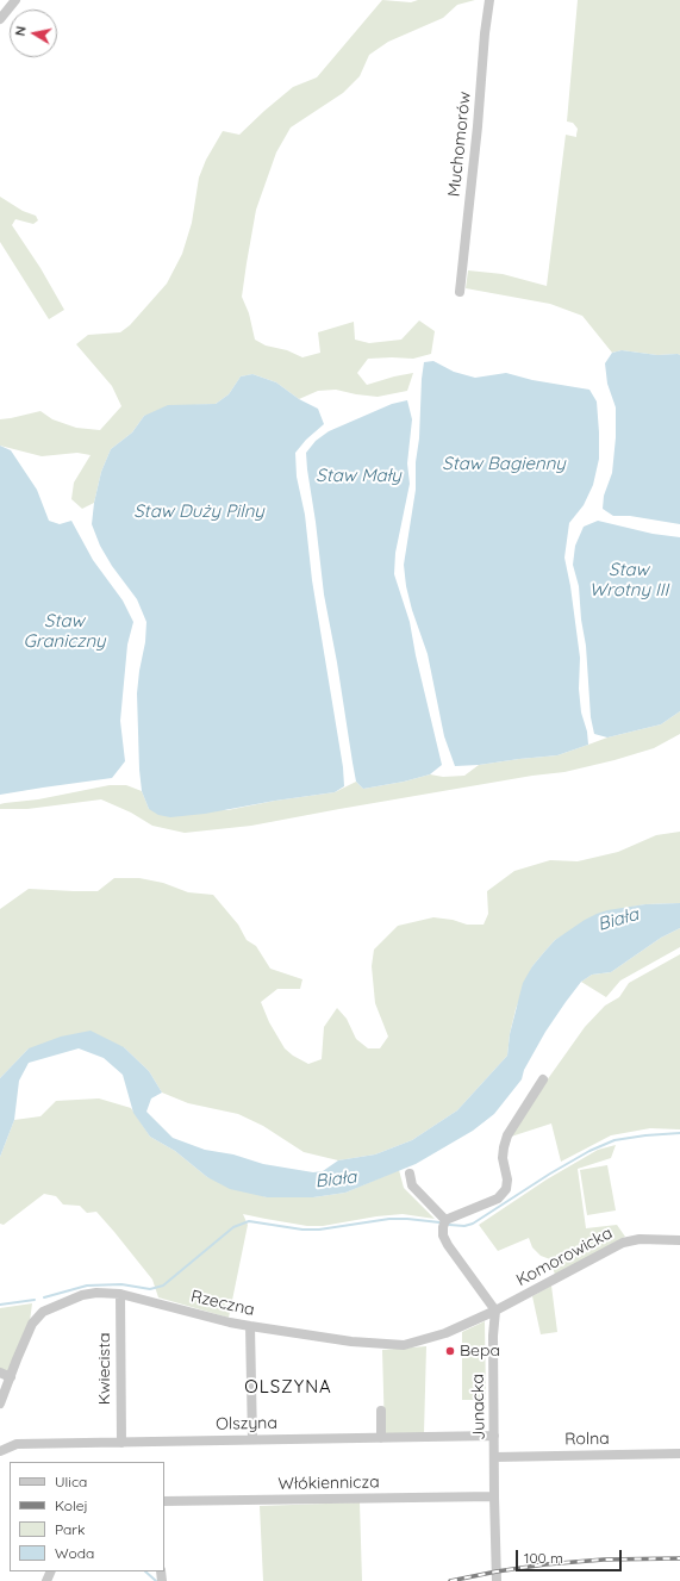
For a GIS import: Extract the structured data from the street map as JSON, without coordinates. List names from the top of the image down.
{
  "streets": {
    "street": [
      "Muchomorów",
      "Komorowicka",
      "Rzeczna",
      "Kwiecista",
      "Junacka",
      "Olszyna",
      "Rolna",
      "Włókiennicza"
    ]
  },
  "crossings": [
    ["Komorowicka", "Rzeczna"],
    ["Komorowicka", "Junacka"],
    ["Rzeczna", "Kwiecista"],
    ["Rzeczna", "Junacka"],
    ["Kwiecista", "Olszyna"],
    ["Junacka", "Olszyna"],
    ["Junacka", "Rolna"],
    ["Junacka", "Włókiennicza"]
  ],
  "districts": ["OLSZYNA"],
  "water": [
    "Staw Bagienny",
    "Staw Mały",
    "Staw Duży Pilny",
    "Staw Wrotny III",
    "Staw Graniczny",
    "Biała"
  ],
  "places": ["Bepa"],
  "legend": [
    "Ulica",
    "Kolej",
    "Park",
    "Woda"
  ],
  "scale_bar": "100 m",
  "north": "left"
}
